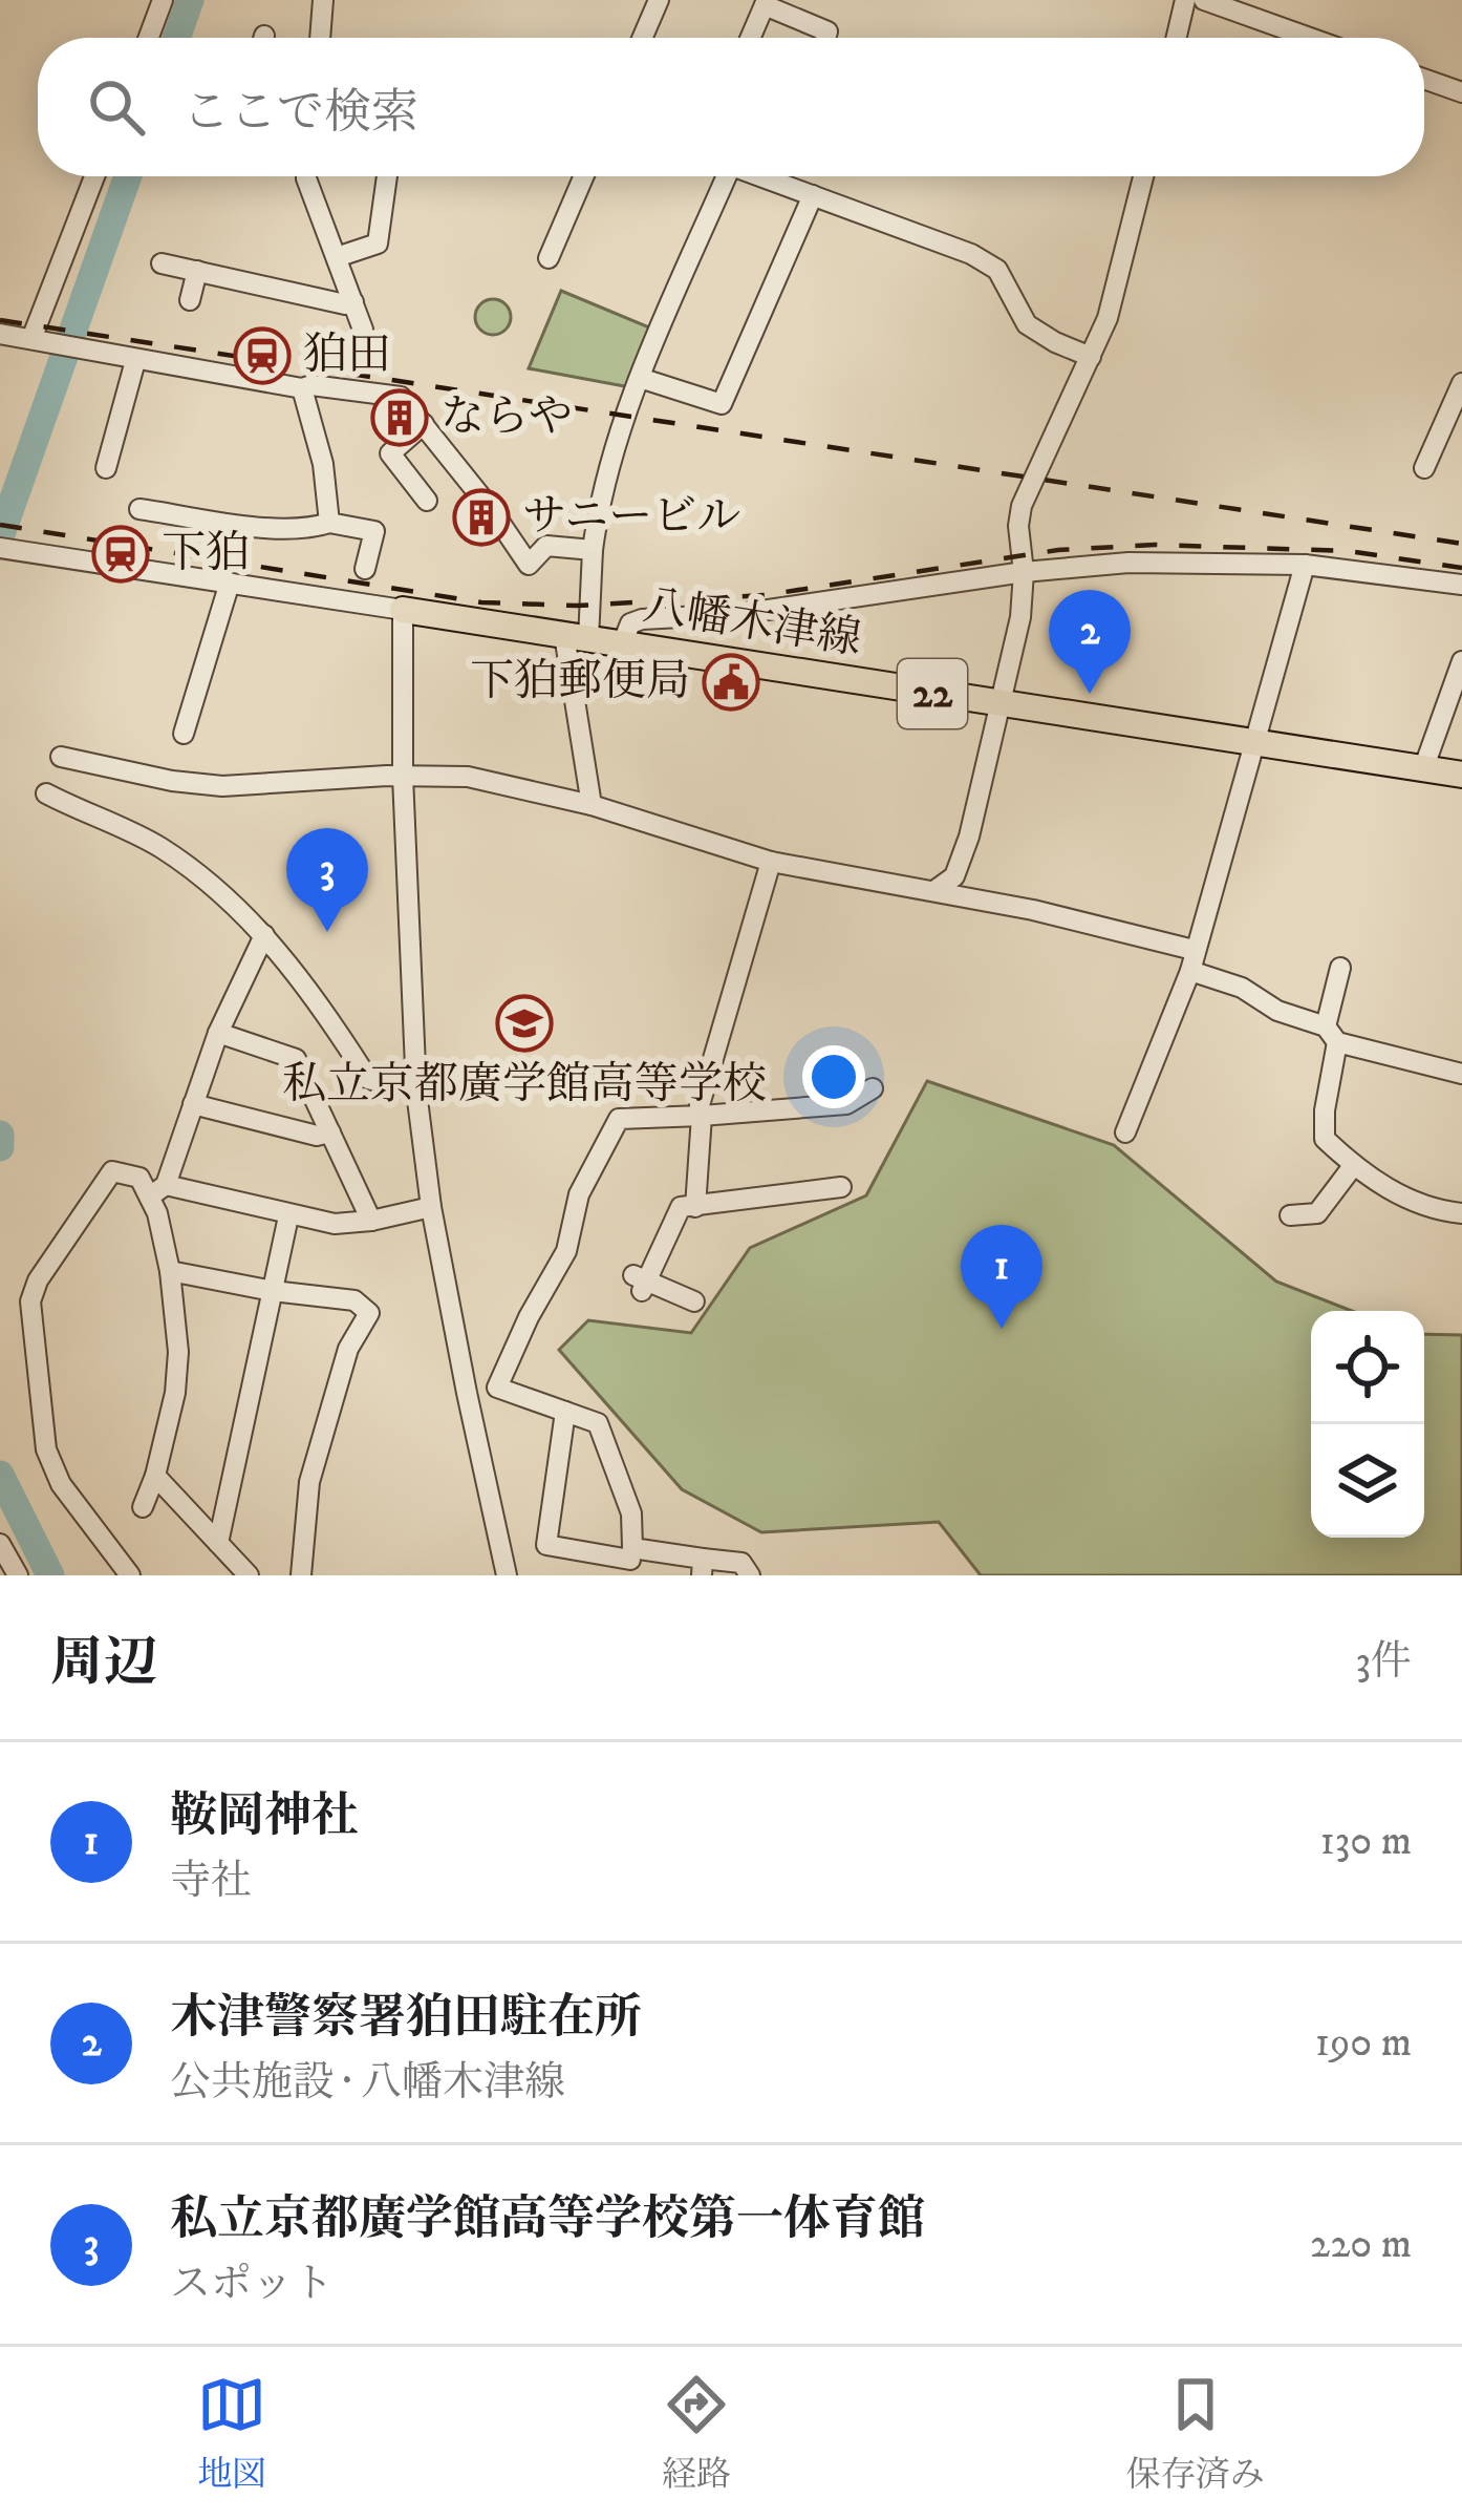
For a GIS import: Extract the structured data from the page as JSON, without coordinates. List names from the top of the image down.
{
  "streets": {
    "main road": ["八幡木津線", "22"]
  },
  "places": {
    "station": ["狛田", "下狛"],
    "building": ["ならや", "サニービル"],
    "public building": ["下狛郵便局"],
    "school or university": ["私立京都廣学館高等学校"]
  },
  "page": {
    "search": "ここで検索",
    "pins": ["2", "3", "1"],
    "heading": ["周辺", "3件"],
    "list": [
      {
        "mark": "1",
        "name": "鞍岡神社",
        "note": "寺社",
        "value": "130 m"
      },
      {
        "mark": "2",
        "name": "木津警察署狛田駐在所",
        "note": "公共施設 · 八幡木津線",
        "value": "190 m"
      },
      {
        "mark": "3",
        "name": "私立京都廣学館高等学校第一体育館",
        "note": "スポット",
        "value": "220 m"
      }
    ],
    "nav": ["地図", "経路", "保存済み"]
  }
}
